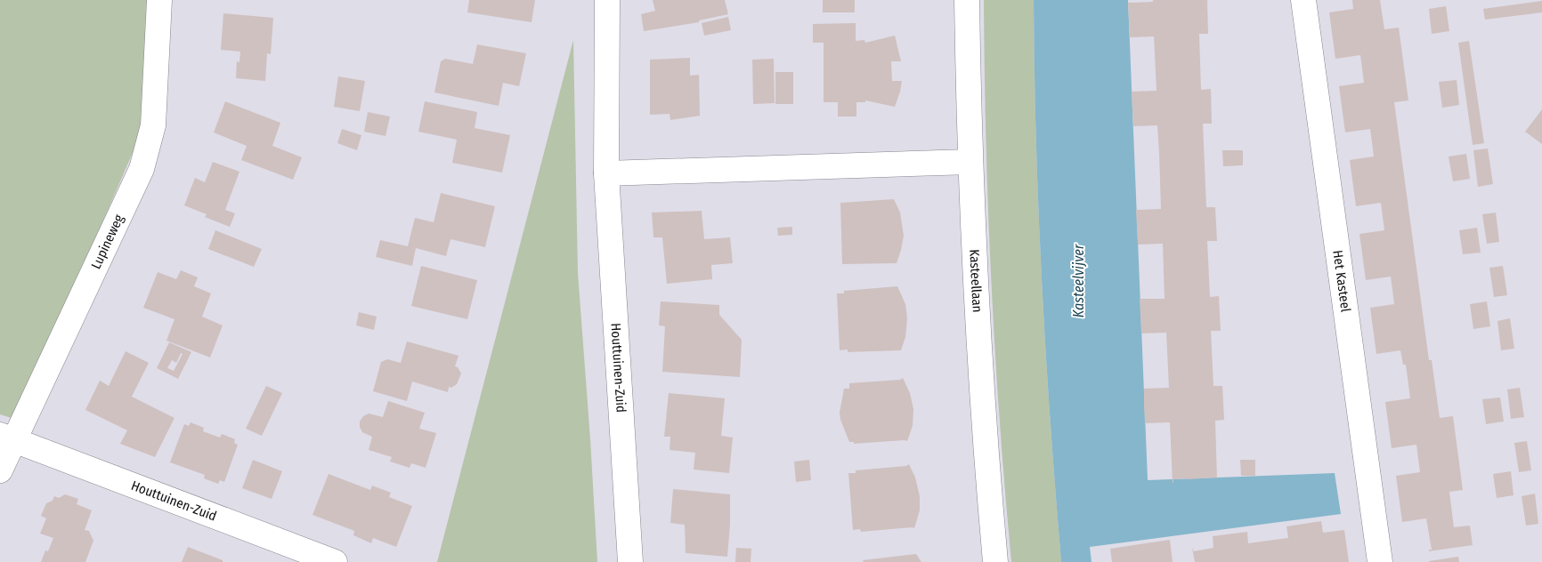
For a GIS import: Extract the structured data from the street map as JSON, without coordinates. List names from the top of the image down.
{
  "streets": {
    "street": [
      "Lupineweg",
      "Kasteellaan",
      "Het Kasteel",
      "Houttuinen-Zuid"
    ]
  },
  "crossings": [
    ["Lupineweg", "Houttuinen-Zuid"]
  ],
  "water": ["Kasteelvijver"]
}
